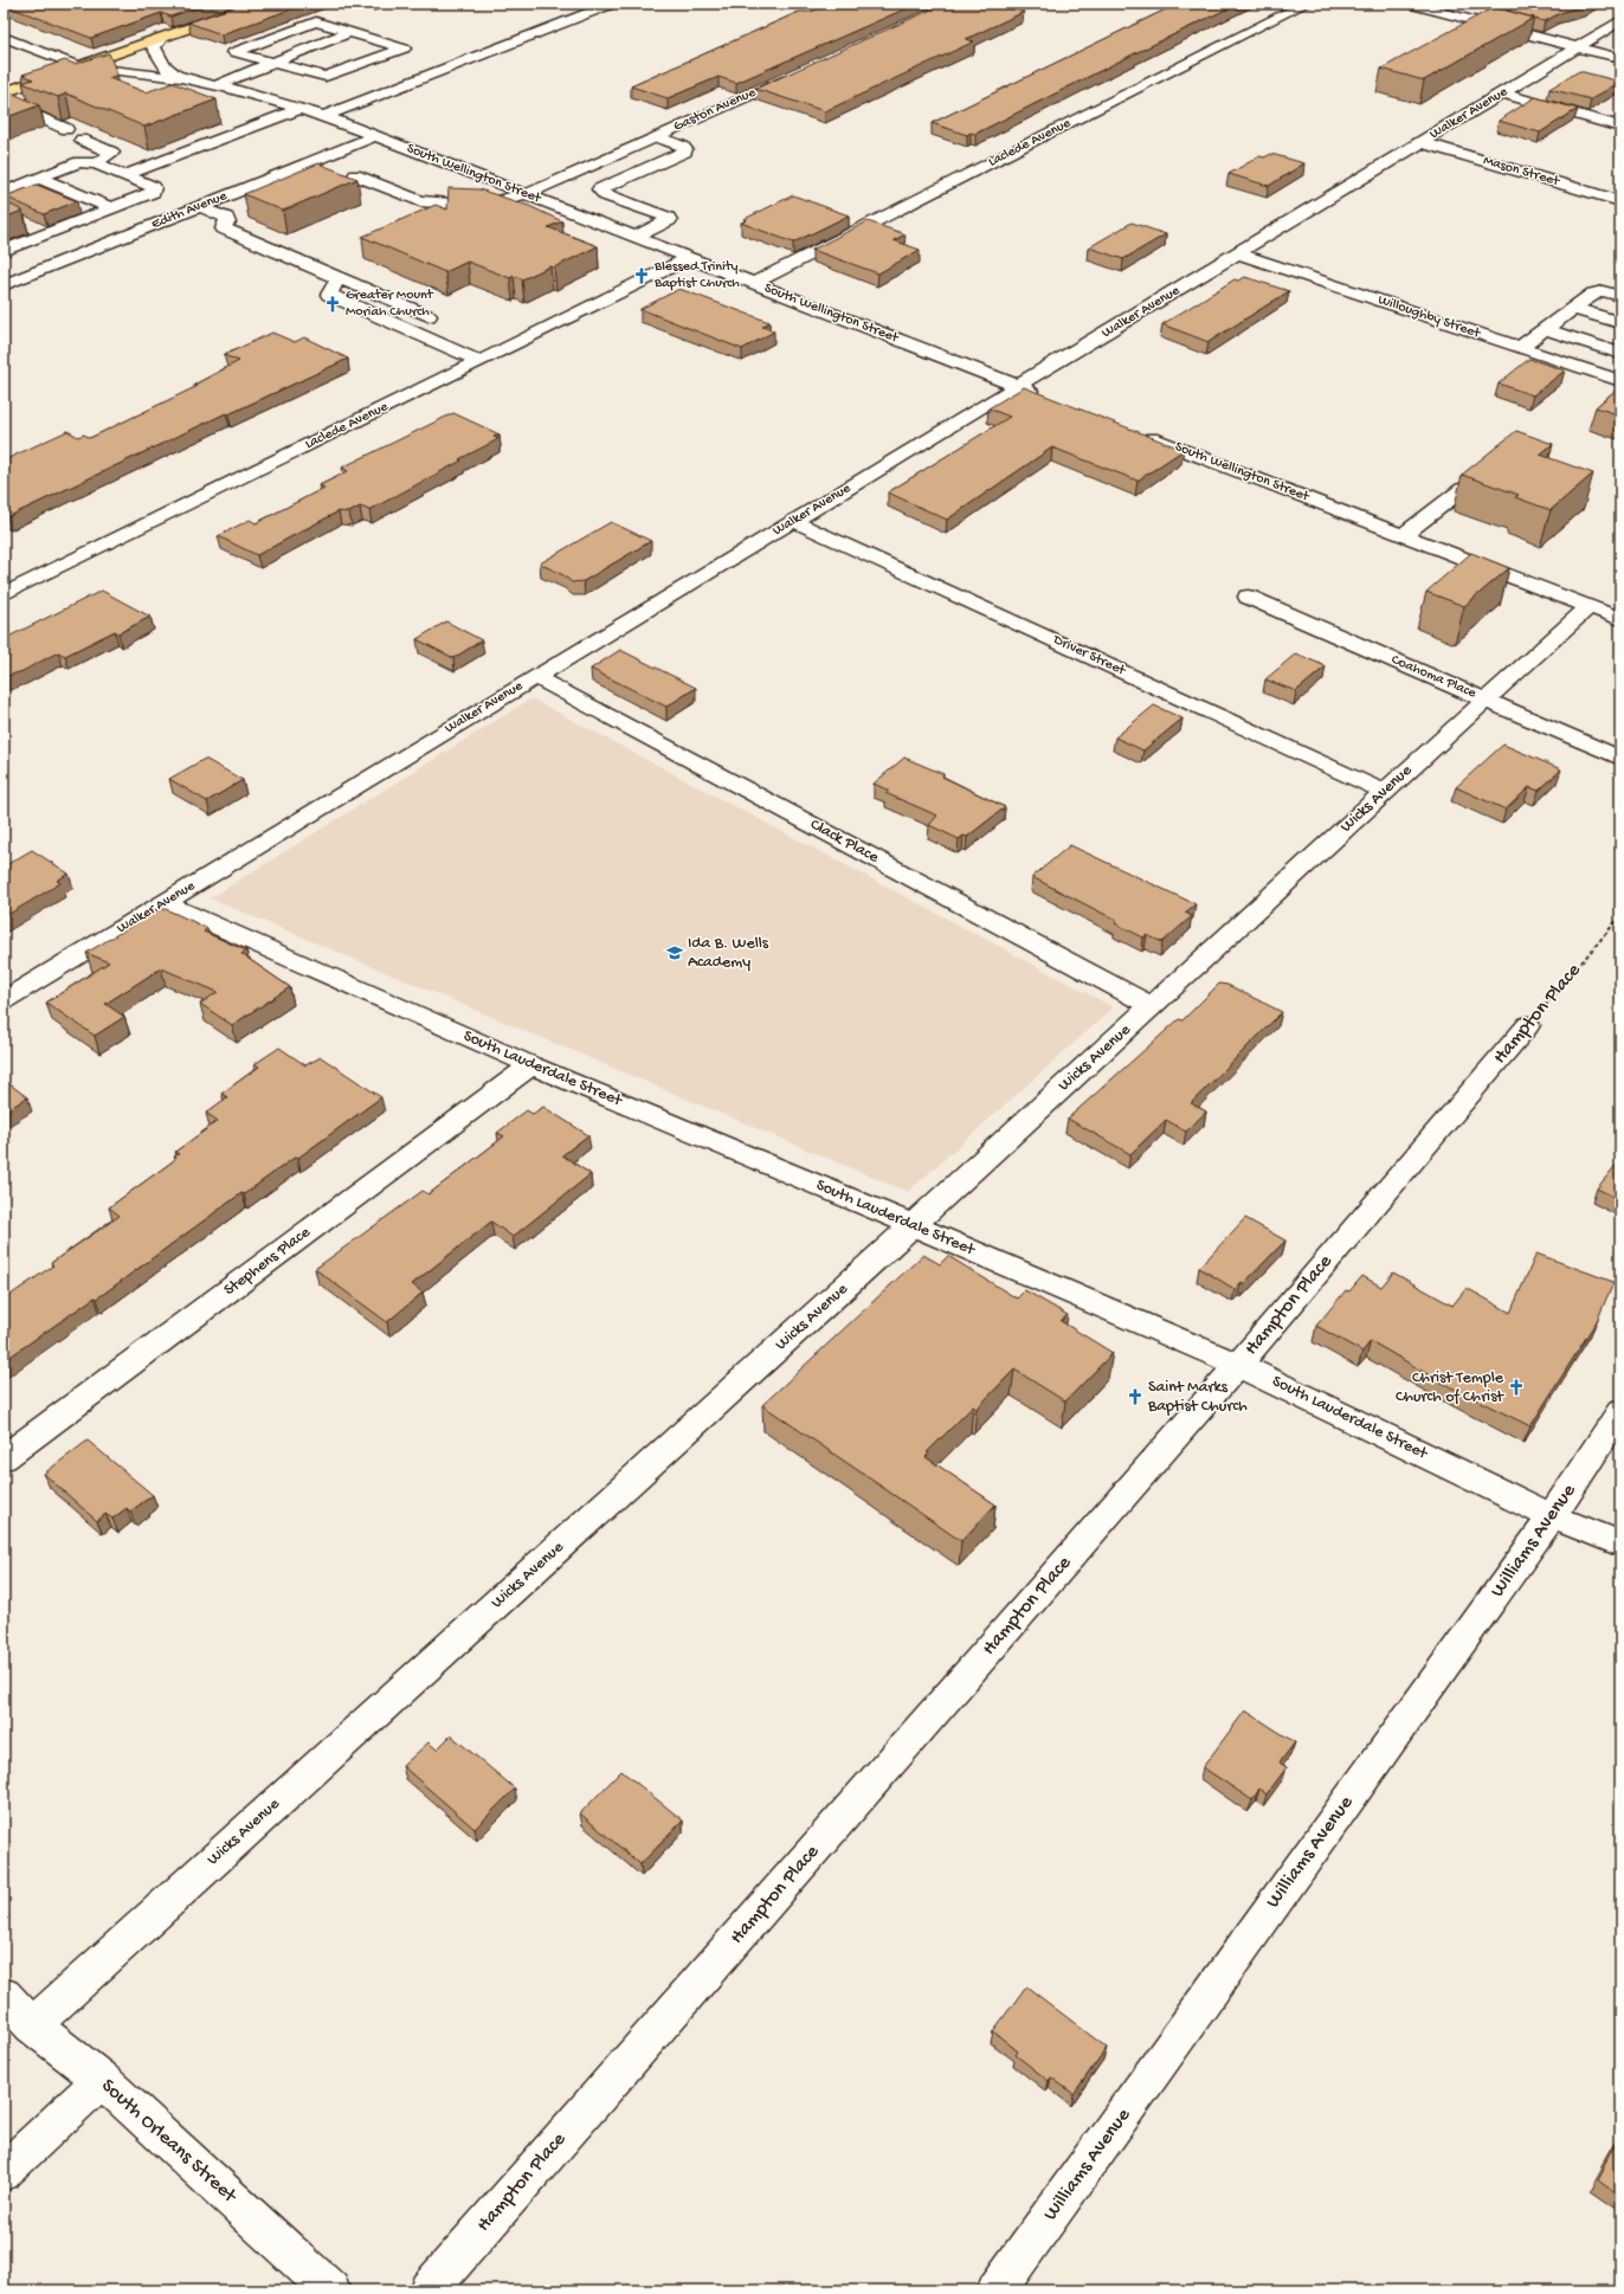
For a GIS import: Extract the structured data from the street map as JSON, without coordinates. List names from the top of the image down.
{
  "streets": {
    "street": [
      "Gaston Avenue",
      "Walker Avenue",
      "Laclede Avenue",
      "Mason Street",
      "South Wellington Street",
      "Edith Avenue",
      "Willoughby Street",
      "Driver Street",
      "Coahoma Place",
      "Wicks Avenue",
      "Clack Place",
      "Hampton Place",
      "South Lauderdale Street",
      "Stephens Place",
      "Williams Avenue",
      "South Orleans Street"
    ]
  },
  "crossings": [
    ["Gaston Avenue", "South Wellington Street"],
    ["Walker Avenue", "Mason Street"],
    ["Walker Avenue", "South Wellington Street"],
    ["Walker Avenue", "Willoughby Street"],
    ["Walker Avenue", "Driver Street"],
    ["Walker Avenue", "Clack Place"],
    ["Walker Avenue", "South Lauderdale Street"],
    ["Laclede Avenue", "South Wellington Street"],
    ["South Wellington Street", "Edith Avenue"],
    ["South Wellington Street", "Wicks Avenue"],
    ["Driver Street", "Wicks Avenue"],
    ["Coahoma Place", "Wicks Avenue"],
    ["Wicks Avenue", "Clack Place"],
    ["Wicks Avenue", "South Lauderdale Street"],
    ["Wicks Avenue", "South Orleans Street"],
    ["Hampton Place", "South Lauderdale Street"],
    ["South Lauderdale Street", "Stephens Place"],
    ["South Lauderdale Street", "Williams Avenue"]
  ],
  "places": {
    "church": [
      "Blessed Trinity Baptist Church",
      "Greater Mount Moriah Church",
      "Christ Temple Church of Christ",
      "Saint Marks Baptist Church"
    ],
    "school or university": ["Ida B. Wells Academy"]
  }
}
